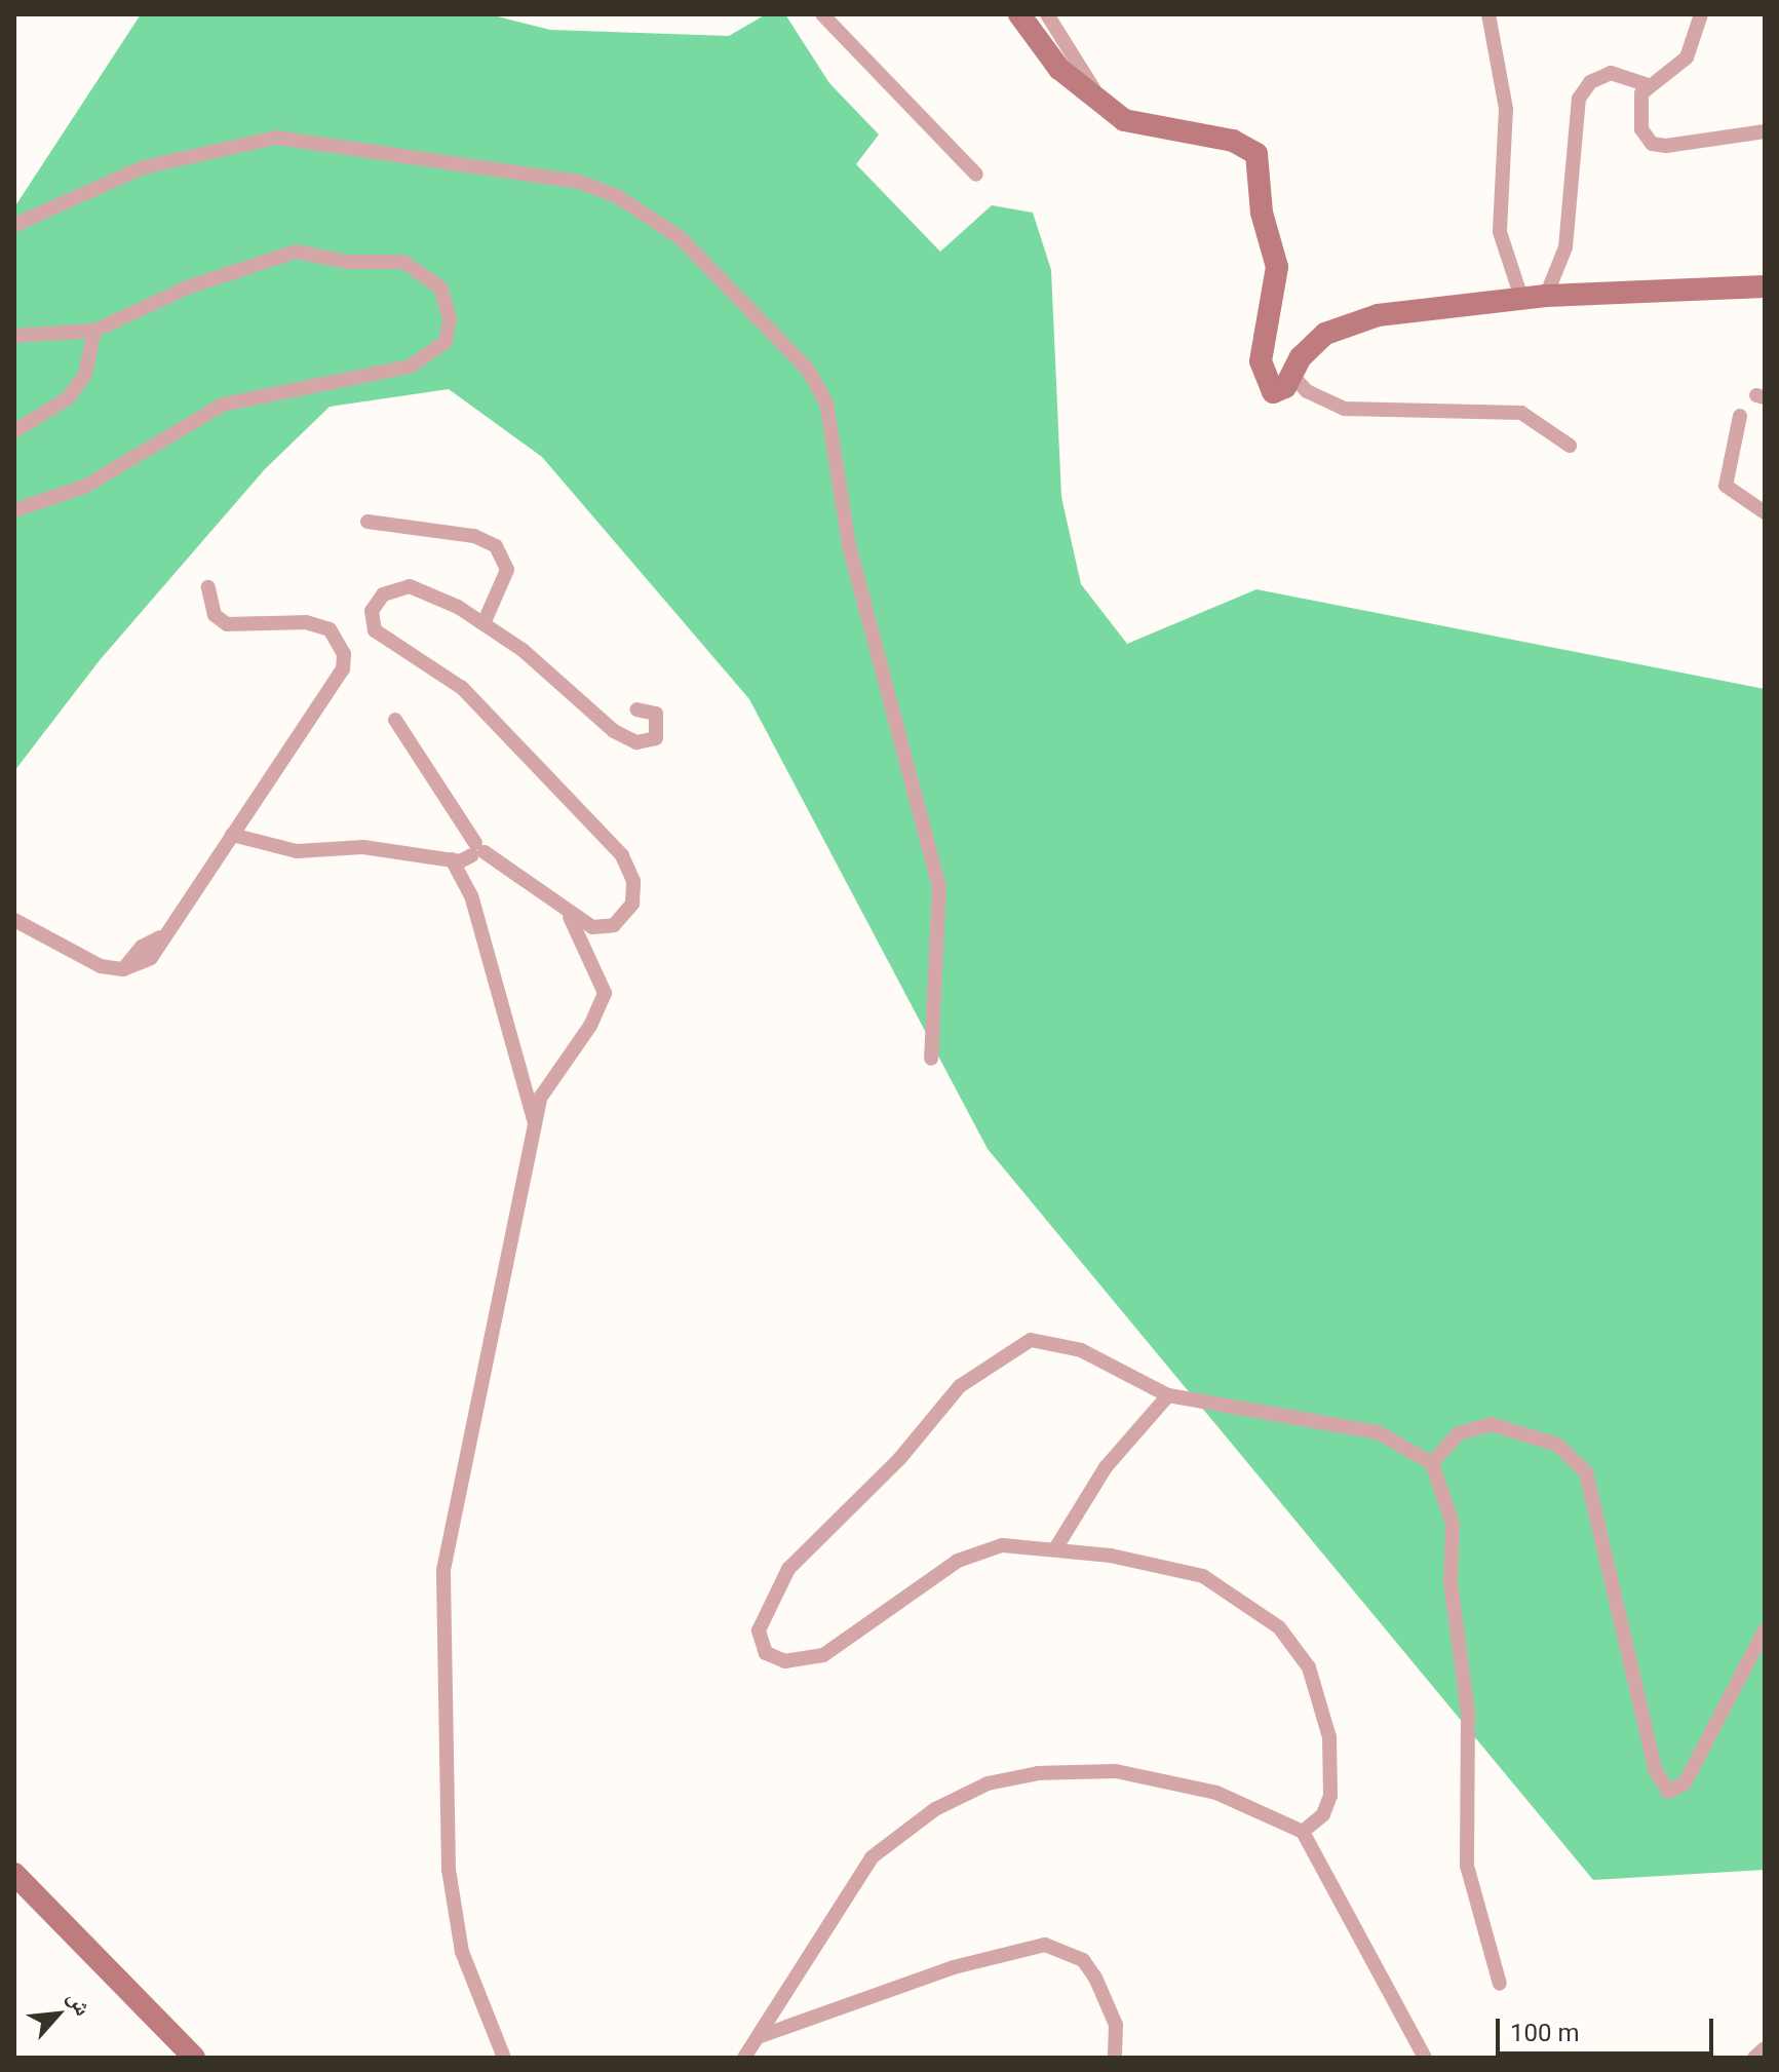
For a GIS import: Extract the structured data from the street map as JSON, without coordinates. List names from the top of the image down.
{
  "scale_bar": "100 m",
  "north": "top right"
}
